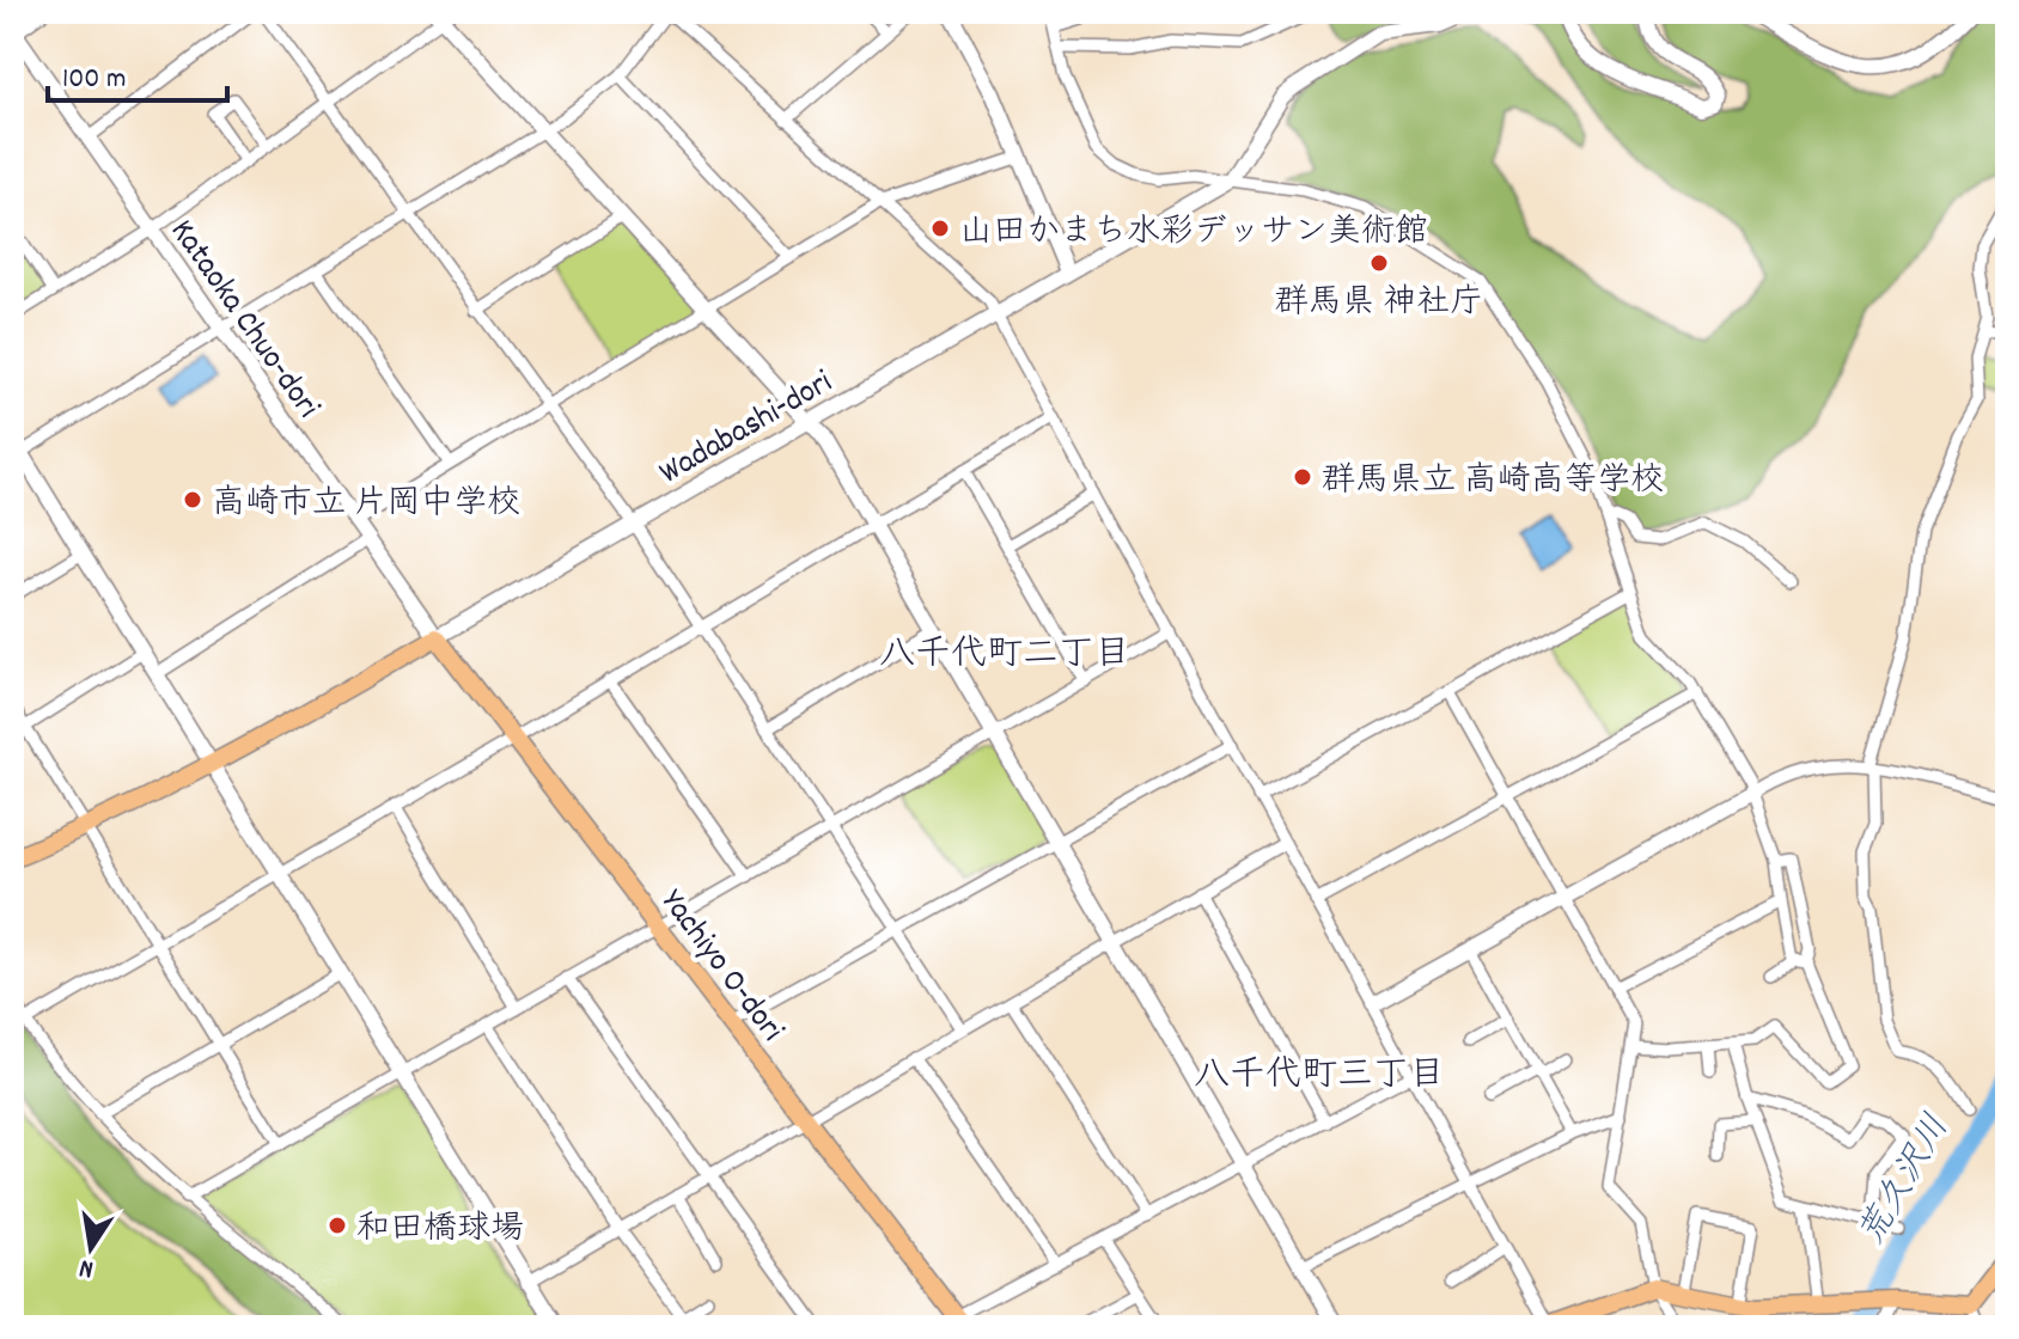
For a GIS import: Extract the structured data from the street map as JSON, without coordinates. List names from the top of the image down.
{
  "streets": {
    "main road": ["Wadabashi-dori", "Yachiyo O-dori"],
    "street": ["Kataoka Chuo-dori"]
  },
  "crossings": [
    ["Kataoka Chuo-dori", "Wadabashi-dori"],
    ["Kataoka Chuo-dori", "Yachiyo O-dori"],
    ["Wadabashi-dori", "Yachiyo O-dori"]
  ],
  "districts": ["八千代町二丁目", "八千代町三丁目"],
  "water": ["荒久沢川"],
  "places": [
    "山田かまち水彩デッサン美術館",
    "群馬県 神社庁",
    "群馬県立 高崎高等学校",
    "高崎市立 片岡中学校",
    "和田橋球場"
  ],
  "scale_bar": "100 m",
  "north": "bottom"
}
